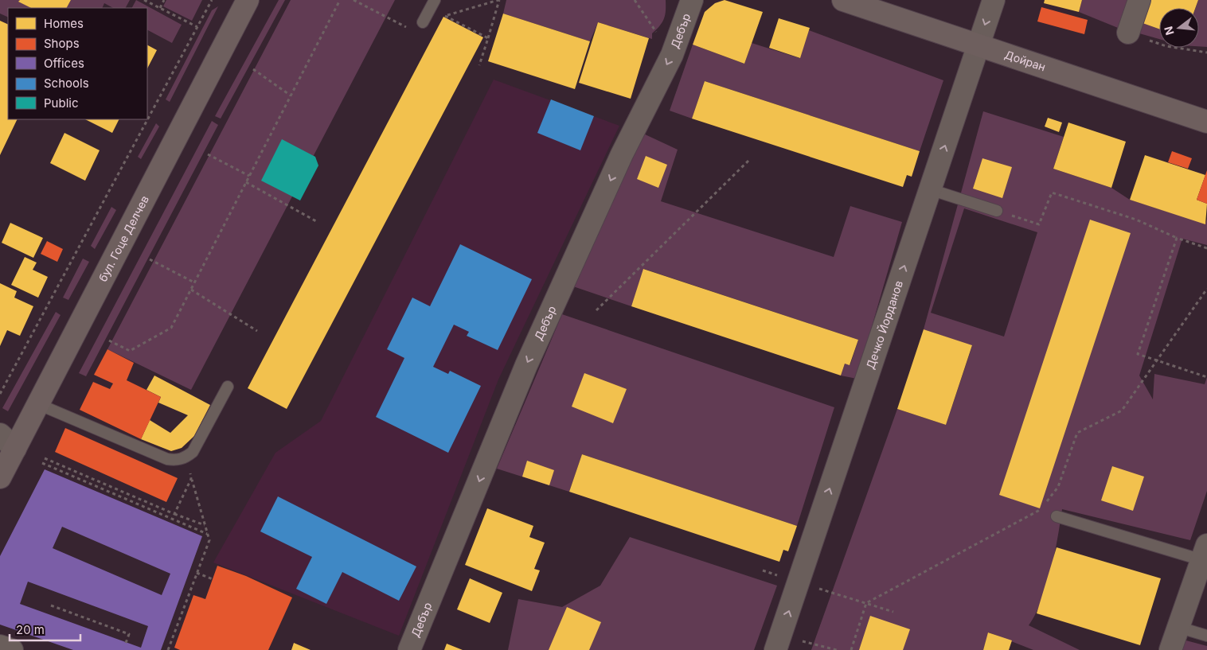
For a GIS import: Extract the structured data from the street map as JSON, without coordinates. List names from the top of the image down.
{
  "streets": {
    "street": [
      "Дебър",
      "Дойран",
      "бул. Гоце Делчев",
      "Дечко Йорданов"
    ]
  },
  "crossings": [
    ["Дойран", "Дечко Йорданов"]
  ],
  "one_way": ["Дебър", "Дечко Йорданов"],
  "legend": [
    "Homes",
    "Shops",
    "Offices",
    "Schools",
    "Public"
  ],
  "scale_bar": "20 m",
  "north": "left"
}
